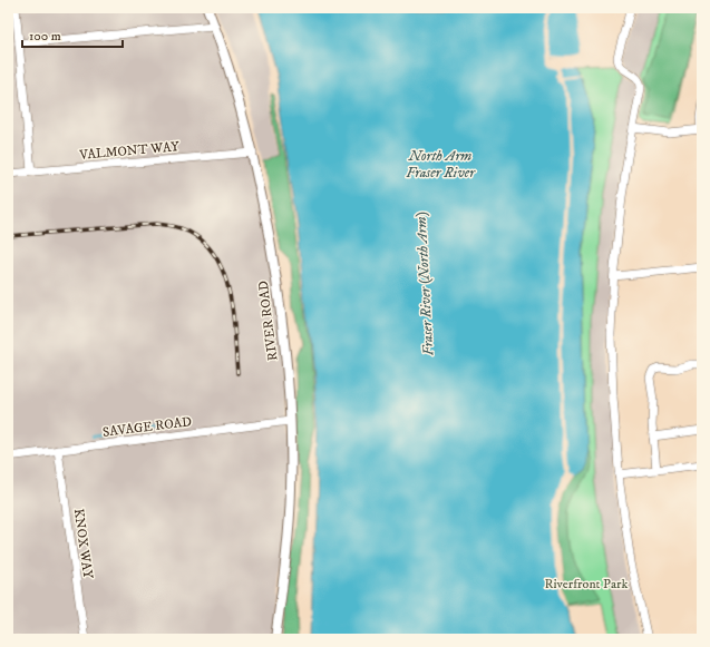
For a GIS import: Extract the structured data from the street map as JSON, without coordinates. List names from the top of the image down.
{
  "streets": {
    "street": [
      "VALMONT WAY",
      "RIVER ROAD",
      "SAVAGE ROAD",
      "KNOX WAY"
    ]
  },
  "crossings": [
    ["VALMONT WAY", "RIVER ROAD"],
    ["RIVER ROAD", "SAVAGE ROAD"],
    ["SAVAGE ROAD", "KNOX WAY"]
  ],
  "water": ["North Arm Fraser River", "Fraser River (North Arm)"],
  "parks": ["Riverfront Park"],
  "scale_bar": "100 m"
}
